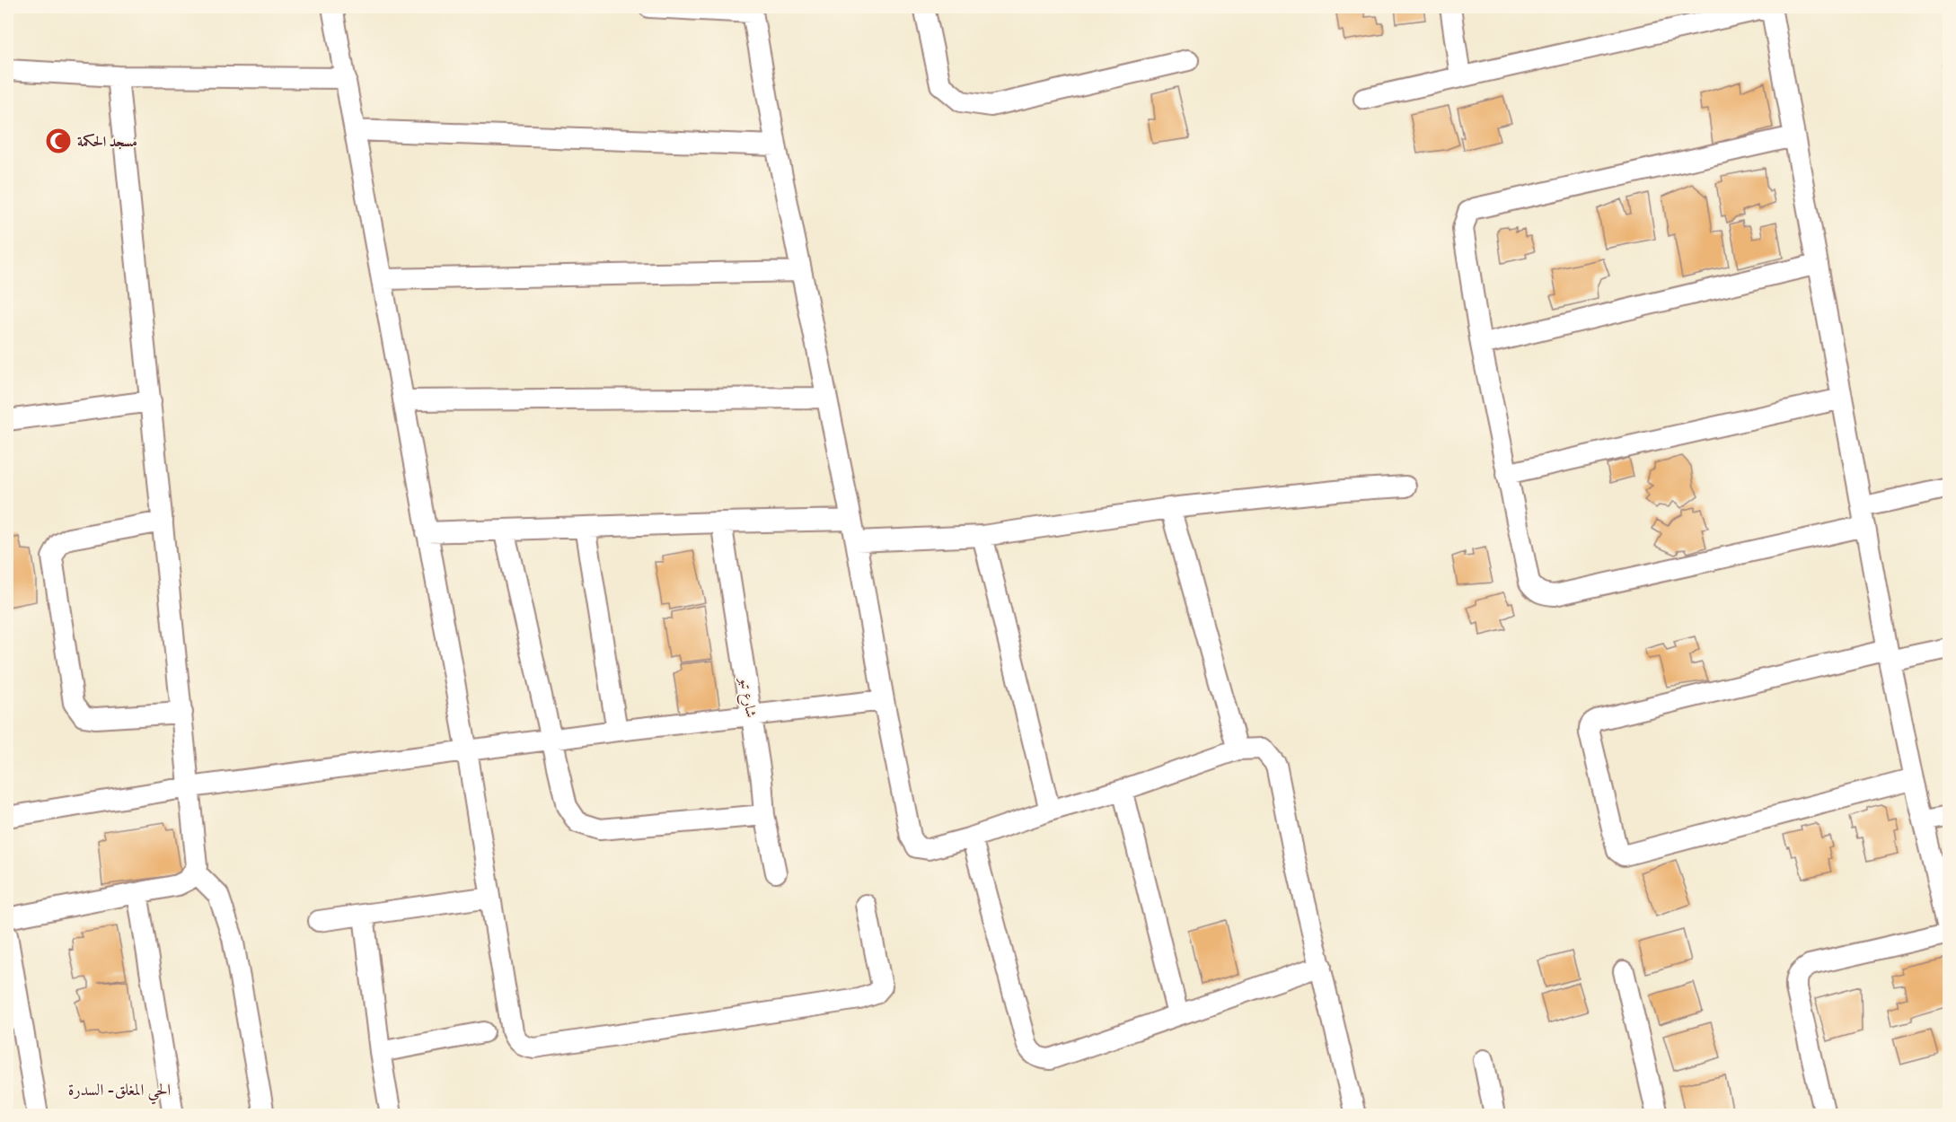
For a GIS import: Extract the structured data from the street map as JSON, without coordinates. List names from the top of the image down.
{
  "streets": {
    "street": ["شارع تبو"]
  },
  "districts": ["الحي المغلق- السدرة"],
  "places": {
    "mosque": ["مسجد الحكمة"]
  }
}
